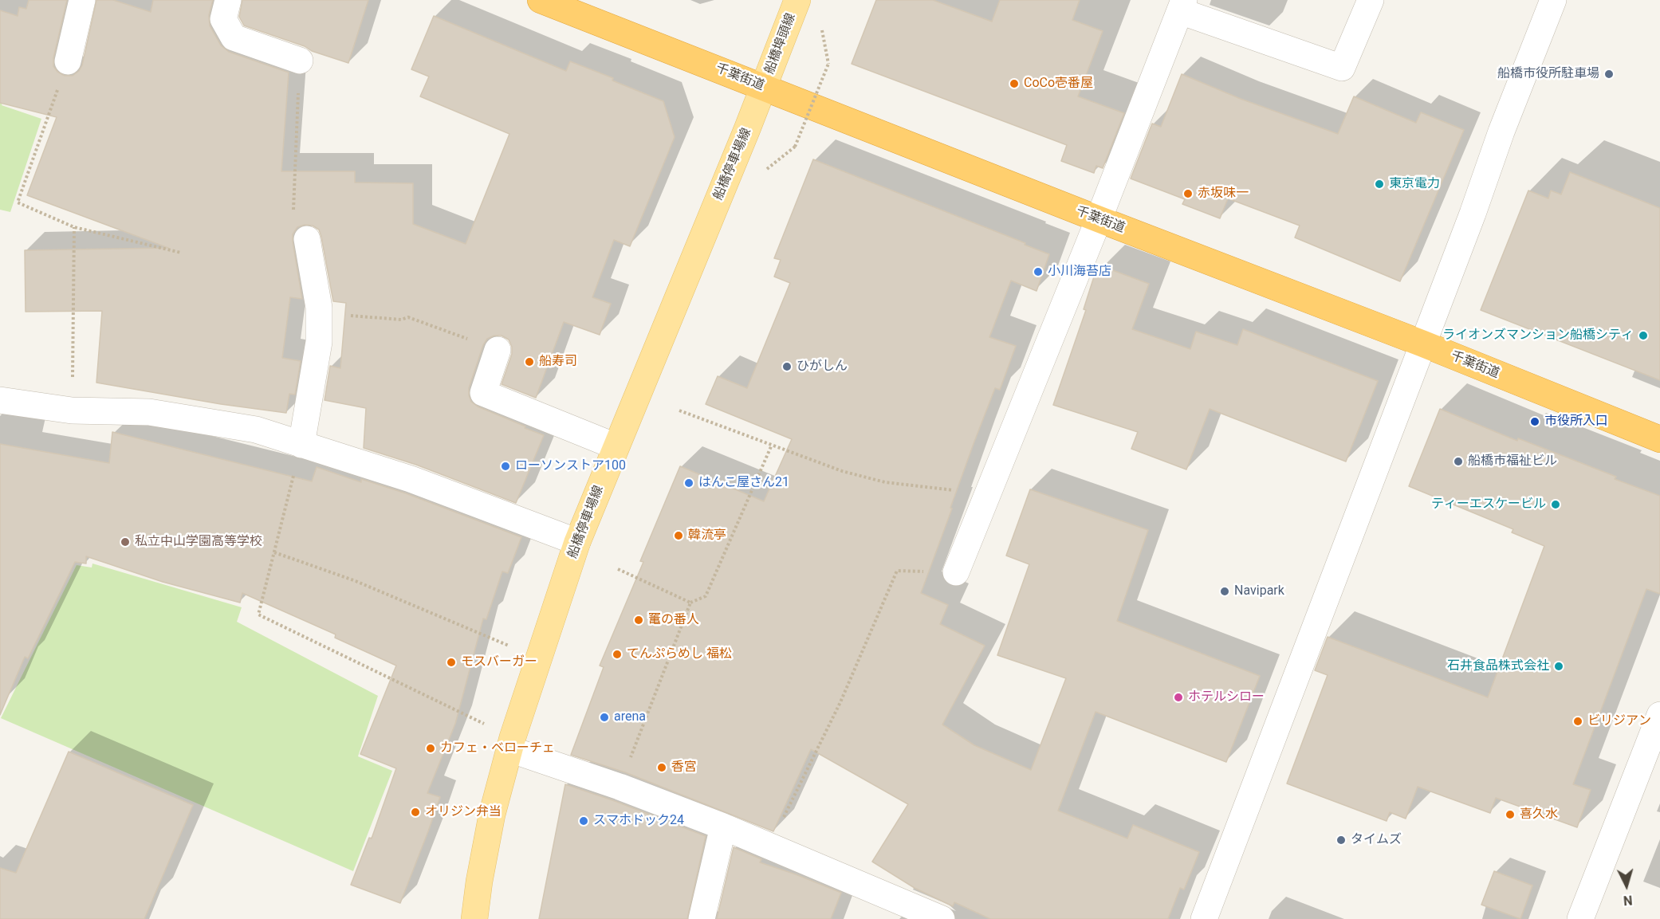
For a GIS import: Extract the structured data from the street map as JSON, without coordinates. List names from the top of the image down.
{
  "streets": {
    "highway": ["千葉街道"],
    "main road": ["船橋埠頭線", "船橋停車場線"]
  },
  "crossings": [
    ["船橋埠頭線", "千葉街道"],
    ["船橋埠頭線", "船橋停車場線"],
    ["千葉街道", "船橋停車場線"]
  ],
  "places": [
    "船橋市役所駐車場",
    "CoCo壱番屋",
    "東京電力",
    "赤坂味一",
    "小川海苔店",
    "ライオンズマンション船橋シティ",
    "船寿司",
    "ひがしん",
    "市役所入口",
    "船橋市福祉ビル",
    "ローソンストア100",
    "はんこ屋さん21",
    "ティーエスケービル",
    "韓流亭",
    "私立中山学園高等学校",
    "Navipark",
    "竃の番人",
    "てんぷらめし 福松",
    "モスバーガー",
    "石井食品株式会社",
    "ホテルシロー",
    "arena",
    "ビリジアン",
    "カフェ・ベローチェ",
    "香宮",
    "オリジン弁当",
    "喜久水",
    "スマホドック24",
    "タイムズ"
  ],
  "north": "bottom"
}
